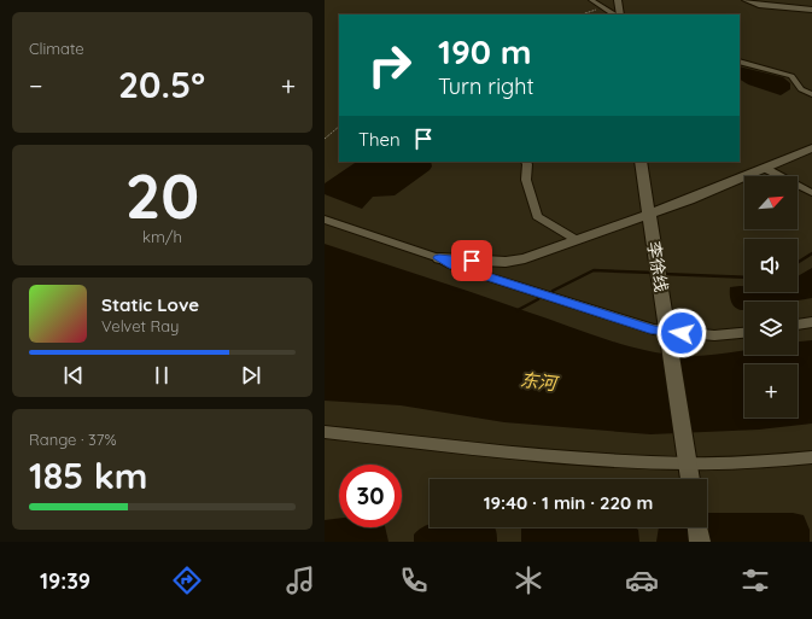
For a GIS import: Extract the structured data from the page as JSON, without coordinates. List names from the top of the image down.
{
  "streets": {
    "main road": ["李徐线"]
  },
  "water": ["东河"],
  "north": "top right",
  "page": {
    "tile": [
      "Climate",
      ["20", "km/h"],
      ["Range · 37%", "185 km"]
    ],
    "turn": ["190 m", "Turn right"],
    "heat": ["−", "20.5°", "+"],
    "then": "Then",
    "map_buttons": "+",
    "song": ["Static Love", "Velvet Ray"],
    "limit": "30",
    "trip": "19:40 · 1 min · 220 m",
    "tabs": "19:39"
  }
}
